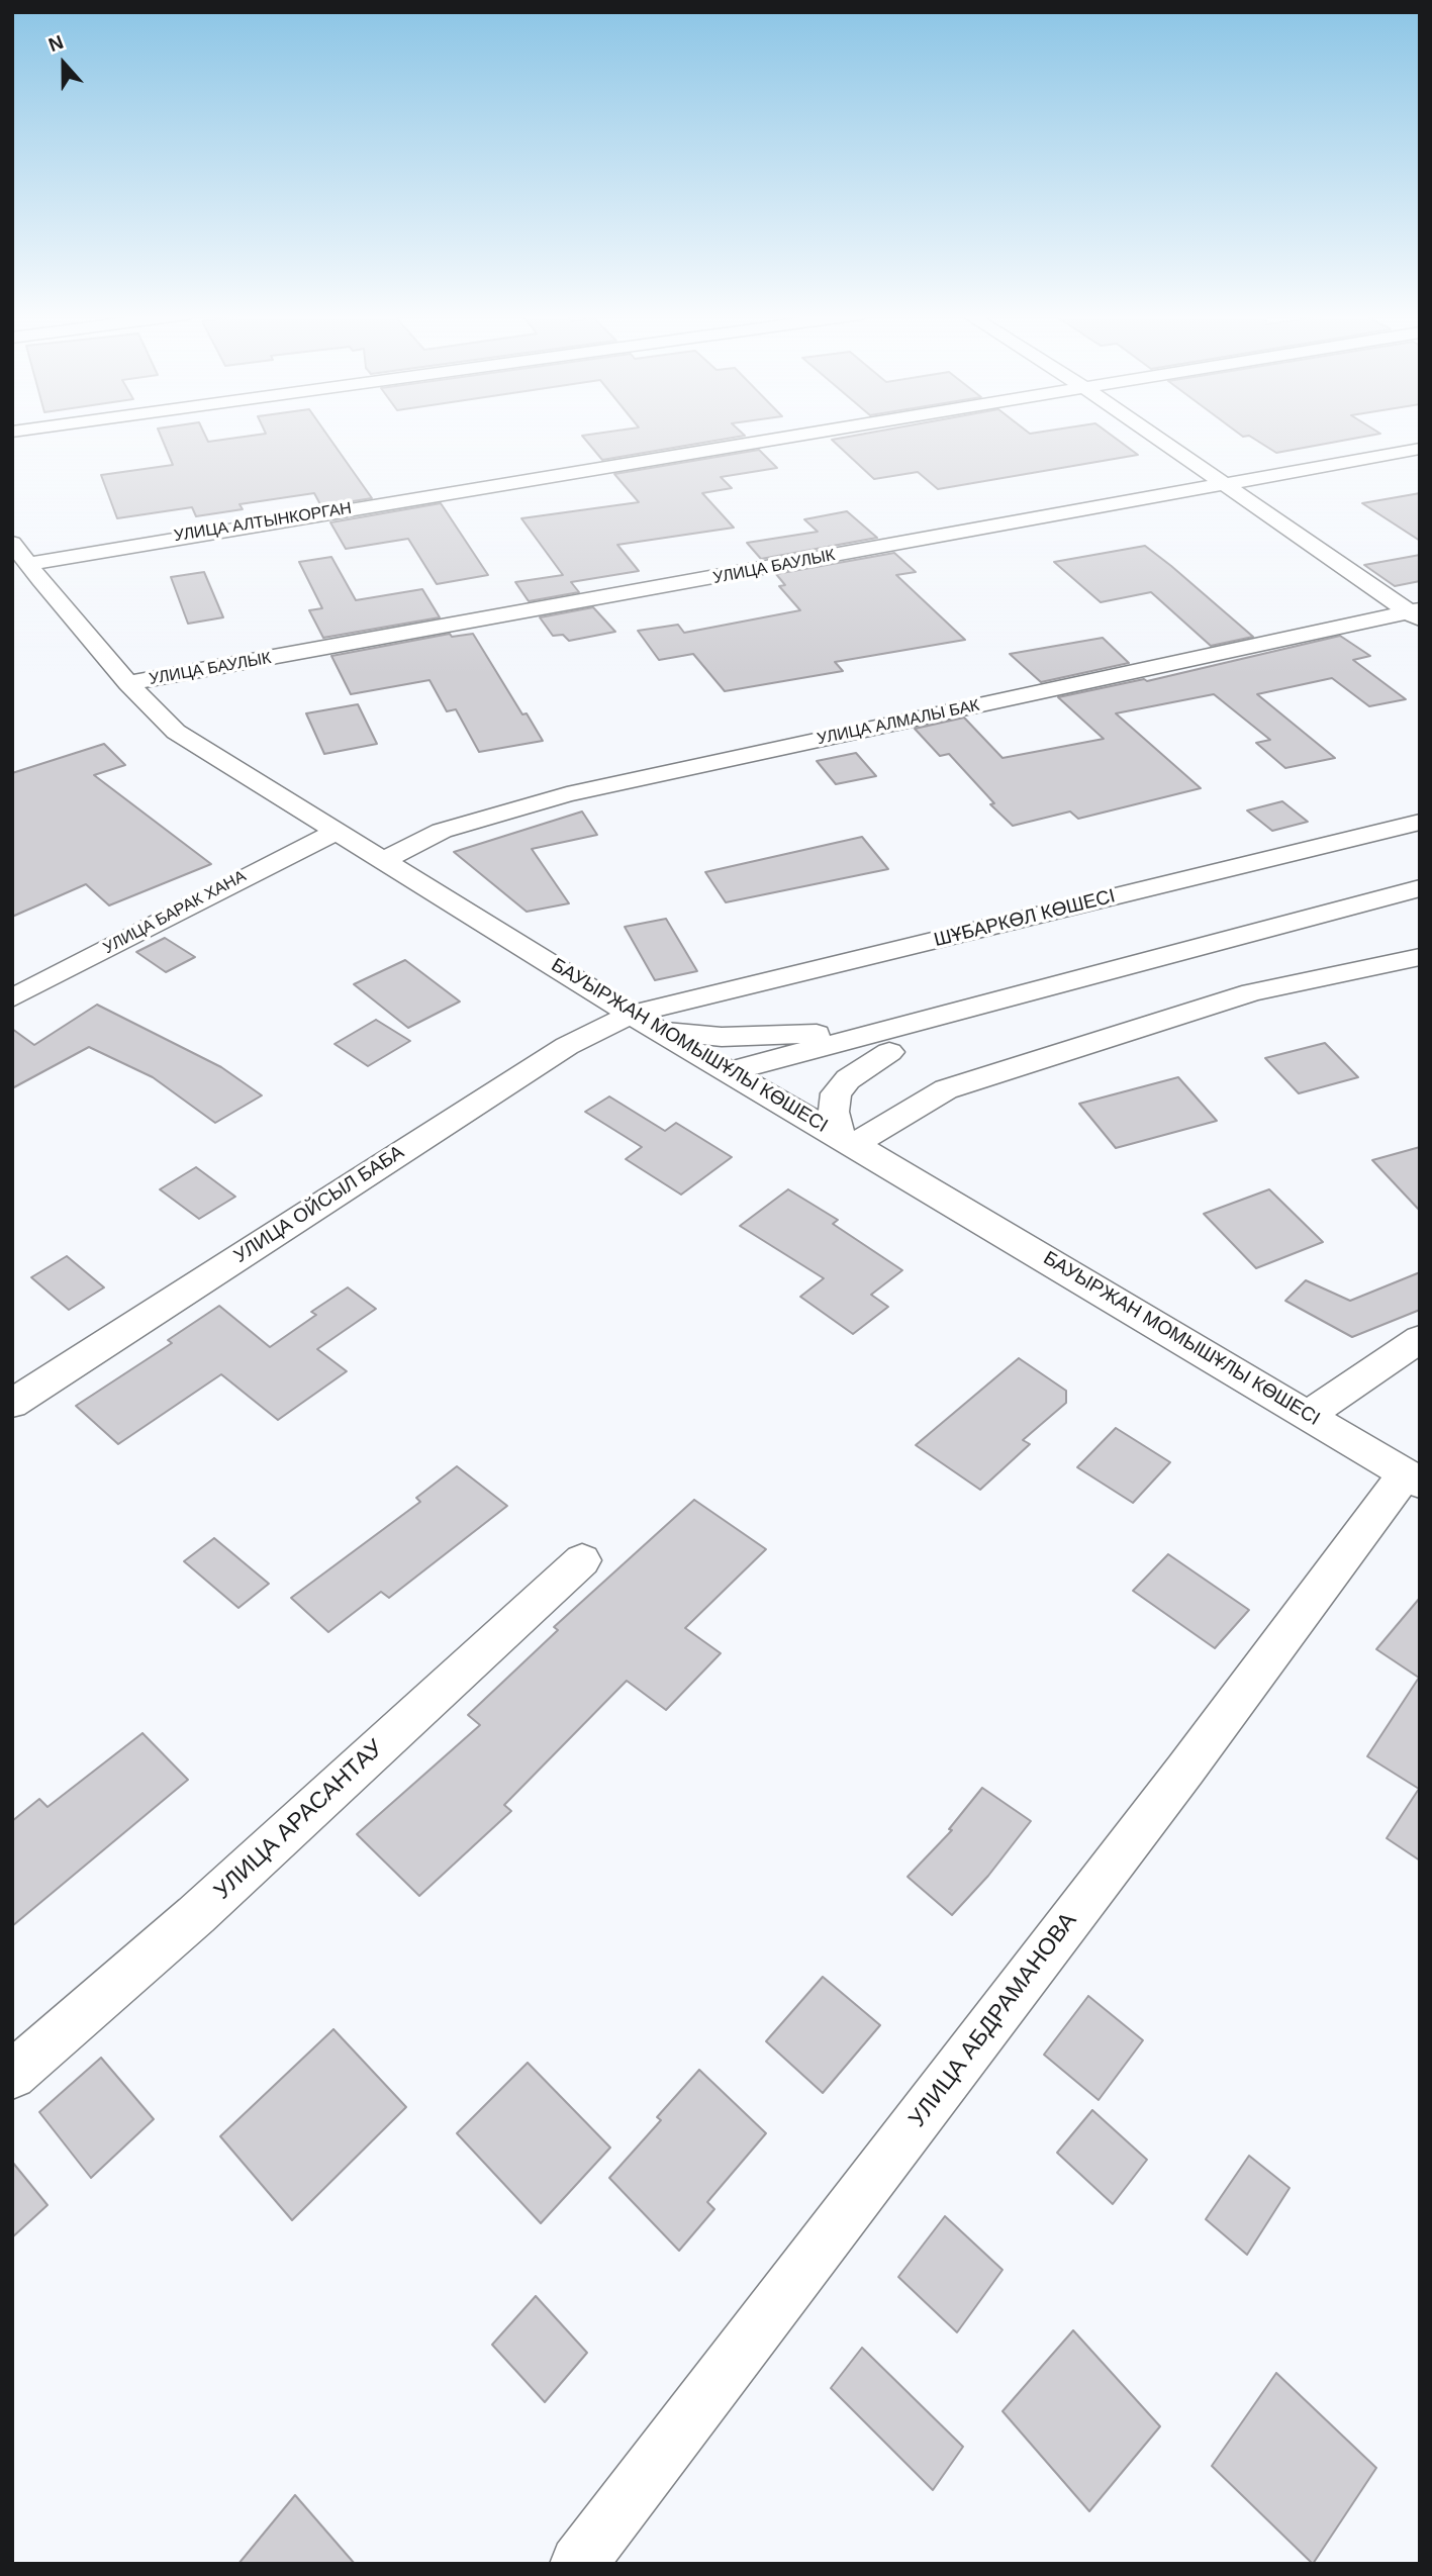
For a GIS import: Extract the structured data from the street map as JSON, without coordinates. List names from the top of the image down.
{
  "streets": {
    "street": [
      "УЛИЦА АЛТЫНКОРГАН",
      "УЛИЦА БАУЛЫК",
      "УЛИЦА АЛМАЛЫ БАК",
      "УЛИЦА БАРАК ХАНА",
      "ШҰБАРКӨЛ КӨШЕСІ",
      "БАУЫРЖАН МОМЫШҰЛЫ КӨШЕСІ",
      "УЛИЦА ОЙСЫЛ БАБА",
      "УЛИЦА АРАСАНТАУ",
      "УЛИЦА АБДРАМАНОВА"
    ]
  },
  "crossings": [
    ["УЛИЦА АЛТЫНКОРГАН", "БАУЫРЖАН МОМЫШҰЛЫ КӨШЕСІ"],
    ["УЛИЦА БАУЛЫК", "БАУЫРЖАН МОМЫШҰЛЫ КӨШЕСІ"],
    ["УЛИЦА АЛМАЛЫ БАК", "БАУЫРЖАН МОМЫШҰЛЫ КӨШЕСІ"],
    ["УЛИЦА БАРАК ХАНА", "БАУЫРЖАН МОМЫШҰЛЫ КӨШЕСІ"],
    ["ШҰБАРКӨЛ КӨШЕСІ", "БАУЫРЖАН МОМЫШҰЛЫ КӨШЕСІ"],
    ["ШҰБАРКӨЛ КӨШЕСІ", "УЛИЦА ОЙСЫЛ БАБА"],
    ["БАУЫРЖАН МОМЫШҰЛЫ КӨШЕСІ", "УЛИЦА ОЙСЫЛ БАБА"],
    ["БАУЫРЖАН МОМЫШҰЛЫ КӨШЕСІ", "УЛИЦА АБДРАМАНОВА"]
  ],
  "north": "top"
}
